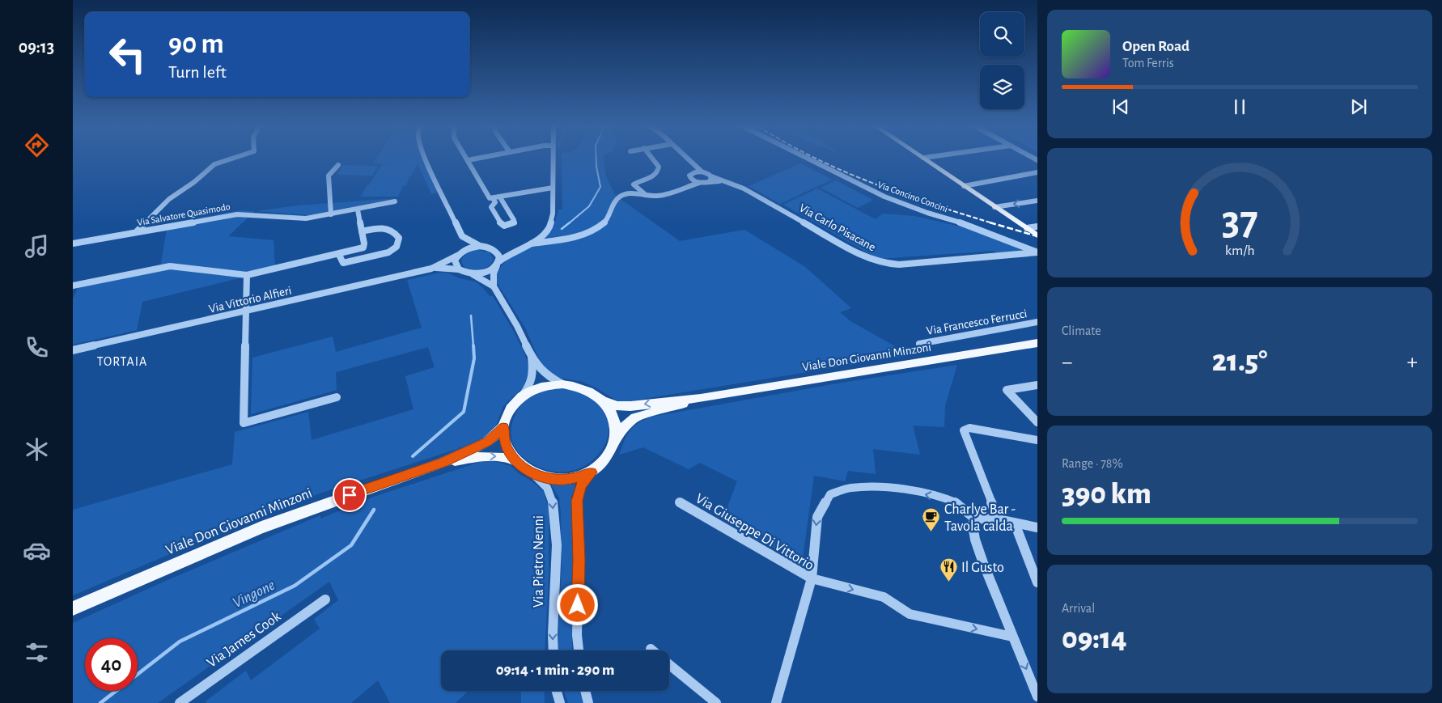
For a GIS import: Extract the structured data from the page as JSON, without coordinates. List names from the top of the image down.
{
  "streets": {
    "main road": ["Viale Don Giovanni Minzoni"],
    "street": [
      "Via Concino Concini",
      "Via Salvatore Quasimodo",
      "Via Carlo Pisacane",
      "Via Vittorio Alfieri",
      "Via Francesco Ferrucci",
      "Via Giuseppe Di Vittorio",
      "Via Pietro Nenni",
      "Via James Cook"
    ]
  },
  "crossings": [
    ["Via Concino Concini", "Via Carlo Pisacane"],
    ["Viale Don Giovanni Minzoni", "Via Pietro Nenni"]
  ],
  "districts": ["TORTAIA"],
  "water": ["Vingone"],
  "places": {
    "cafe": ["Charlye Bar - Tavola calda"],
    "restaurant": ["Il Gusto"]
  },
  "page": {
    "tabs": "09:13",
    "turn": ["90 m", "Turn left"],
    "song": ["Open Road", "Tom Ferris"],
    "tile": [
      "Climate",
      ["Range · 78%", "390 km"],
      ["Arrival", "09:14"]
    ],
    "heat": ["−", "21.5°", "+"],
    "limit": "40",
    "trip": "09:14 · 1 min · 290 m",
    "gauge": ["37", "km/h"]
  }
}
